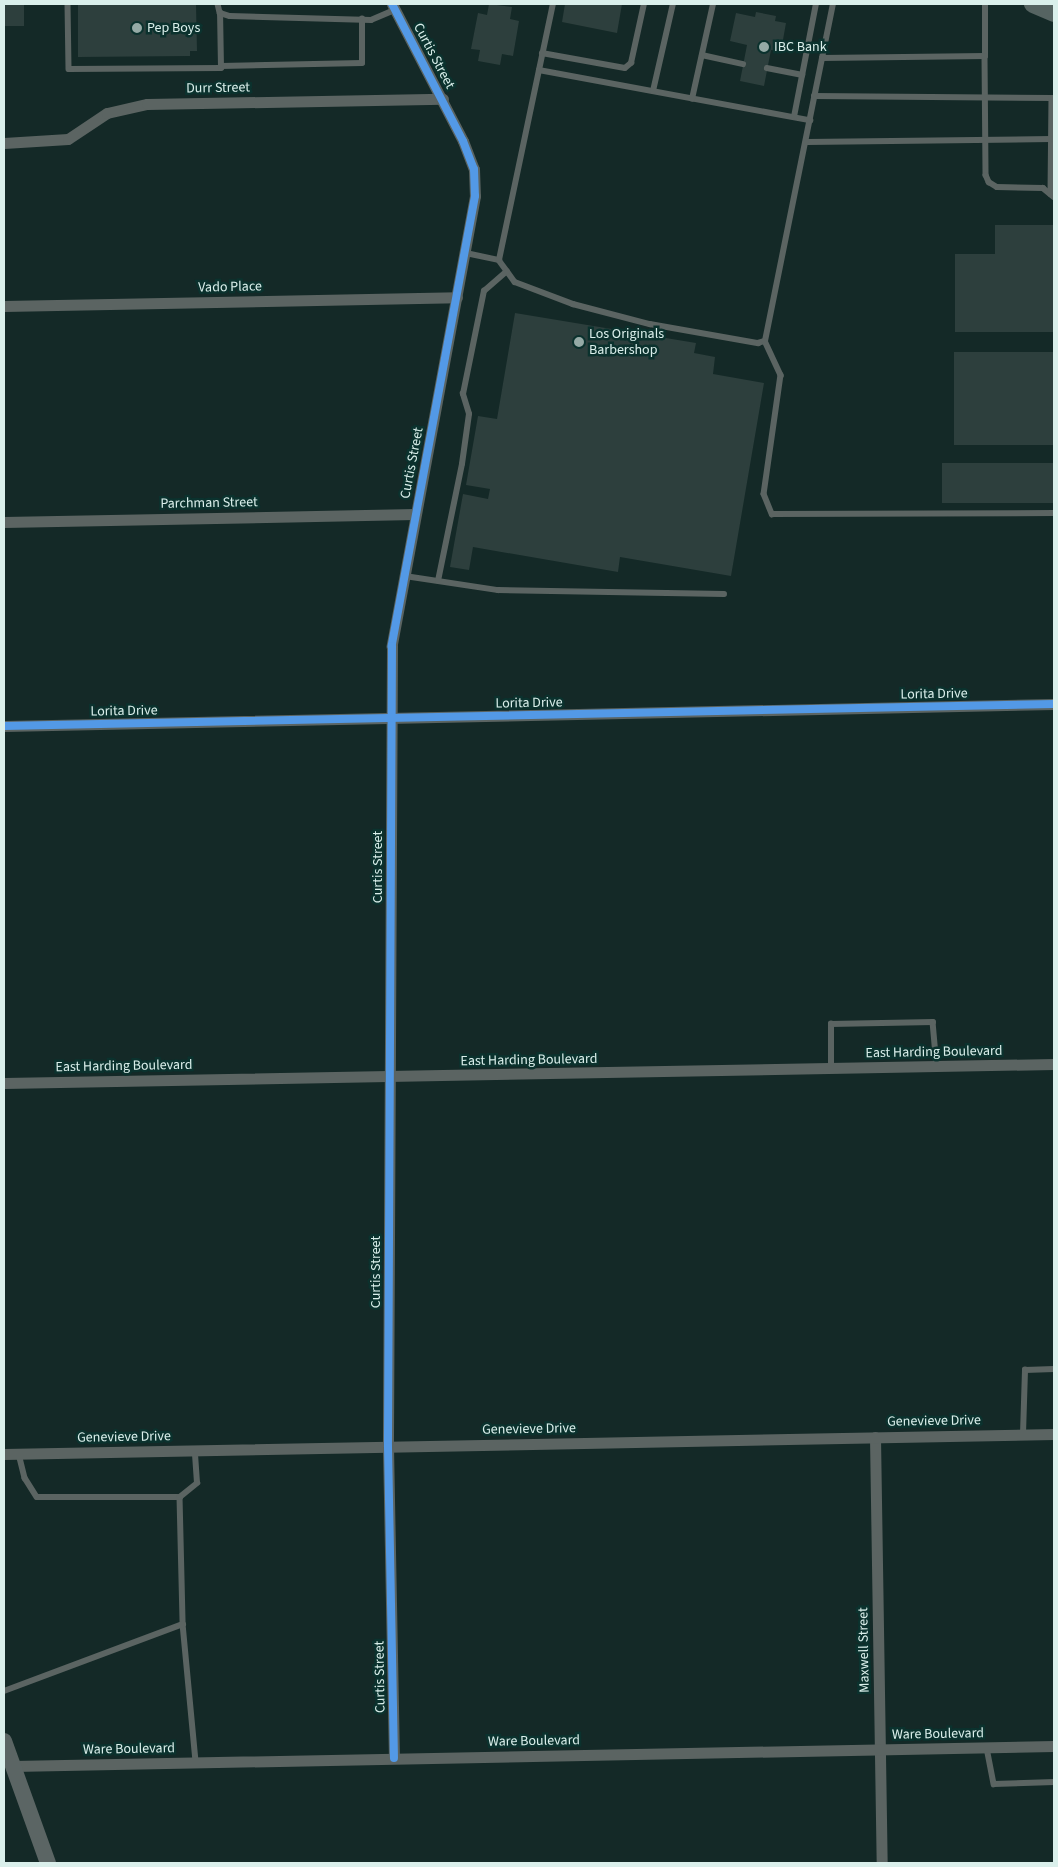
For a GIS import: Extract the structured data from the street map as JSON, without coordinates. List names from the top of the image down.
{
  "streets": {
    "street": [
      "Curtis Street",
      "Durr Street",
      "Vado Place",
      "Parchman Street",
      "Lorita Drive",
      "East Harding Boulevard",
      "Genevieve Drive",
      "Maxwell Street",
      "Ware Boulevard"
    ]
  },
  "crossings": [
    ["Curtis Street", "Durr Street"],
    ["Curtis Street", "Vado Place"],
    ["Curtis Street", "Parchman Street"],
    ["Curtis Street", "Lorita Drive"],
    ["Curtis Street", "East Harding Boulevard"],
    ["Curtis Street", "Genevieve Drive"],
    ["Curtis Street", "Ware Boulevard"],
    ["Genevieve Drive", "Maxwell Street"],
    ["Maxwell Street", "Ware Boulevard"]
  ],
  "places": ["Pep Boys", "IBC Bank", "Los Originals Barbershop"]
}
